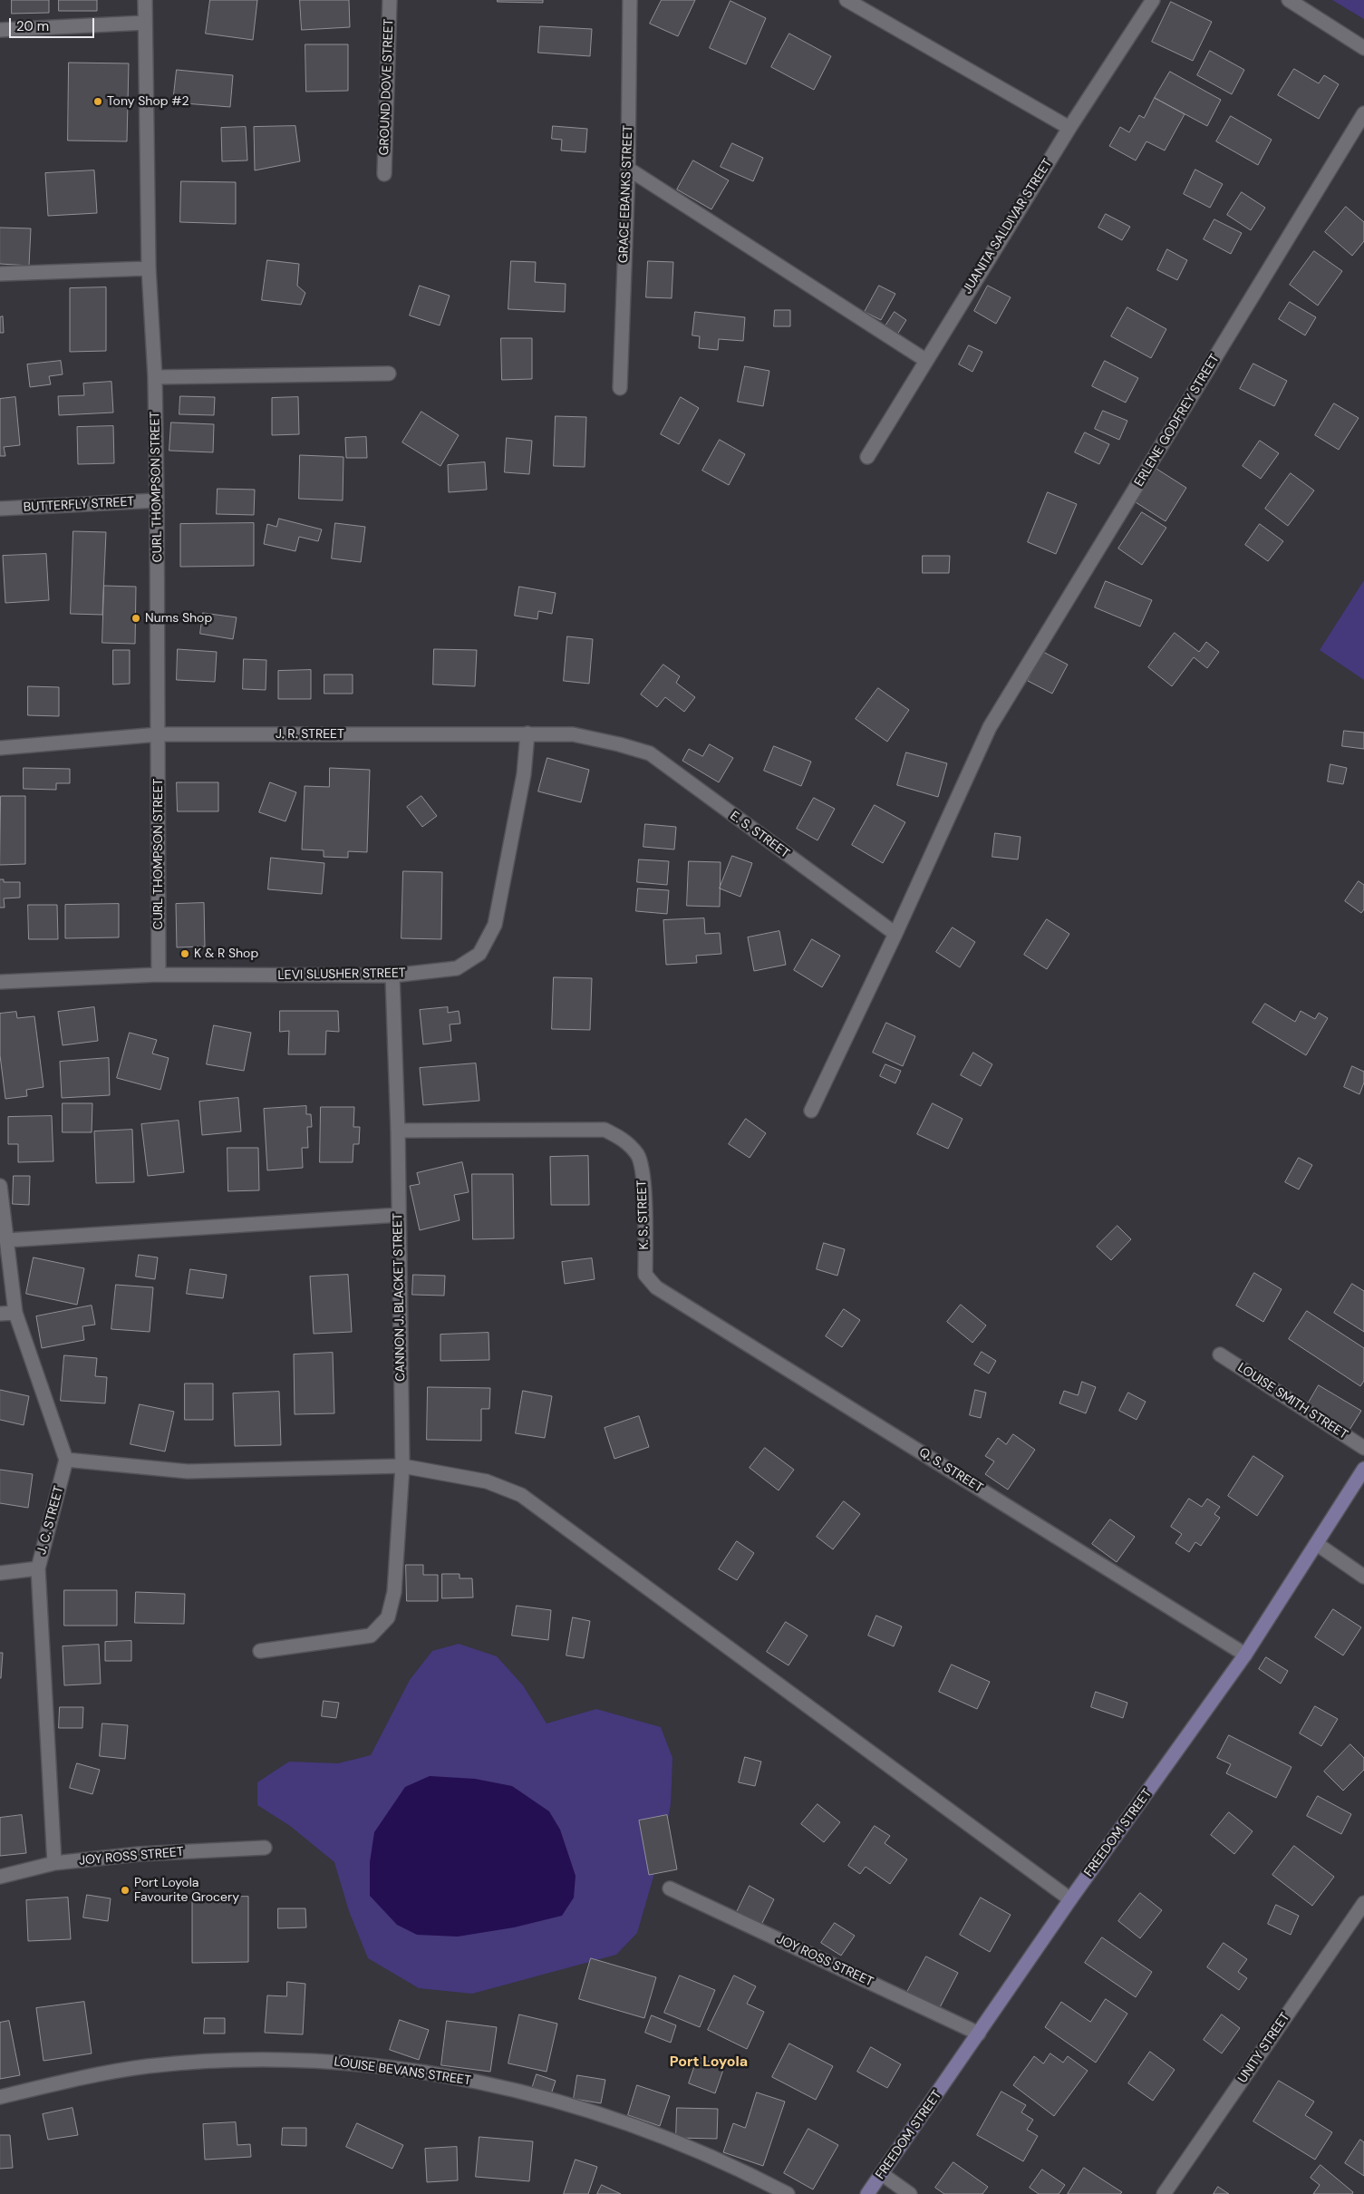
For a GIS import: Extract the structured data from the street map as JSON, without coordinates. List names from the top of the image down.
{
  "streets": {
    "street": [
      "GROUND DOVE STREET",
      "GRACE EBANKS STREET",
      "JUANITA SALDIVAR STREET",
      "ERLENE GODFREY STREET",
      "CURL THOMPSON STREET",
      "BUTTERFLY STREET",
      "J. R. STREET",
      "E. S. STREET",
      "LEVI SLUSHER STREET",
      "K. S. STREET",
      "CANNON J. BLACKET STREET",
      "LOUISE SMITH STREET",
      "Q. S. STREET",
      "J. C. STREET",
      "FREEDOM STREET",
      "JOY ROSS STREET",
      "UNITY STREET",
      "LOUISE BEVANS STREET"
    ]
  },
  "crossings": [
    ["ERLENE GODFREY STREET", "E. S. STREET"],
    ["CURL THOMPSON STREET", "BUTTERFLY STREET"],
    ["CURL THOMPSON STREET", "J. R. STREET"],
    ["CURL THOMPSON STREET", "LEVI SLUSHER STREET"],
    ["J. R. STREET", "E. S. STREET"],
    ["J. R. STREET", "LEVI SLUSHER STREET"],
    ["LEVI SLUSHER STREET", "CANNON J. BLACKET STREET"],
    ["K. S. STREET", "CANNON J. BLACKET STREET"],
    ["K. S. STREET", "Q. S. STREET"],
    ["Q. S. STREET", "FREEDOM STREET"],
    ["J. C. STREET", "JOY ROSS STREET"],
    ["FREEDOM STREET", "JOY ROSS STREET"]
  ],
  "districts": ["Port Loyola"],
  "places": [
    "Tony Shop #2",
    "Nums Shop",
    "K & R Shop",
    "Port Loyola Favourite Grocery"
  ],
  "scale_bar": "20 m"
}
